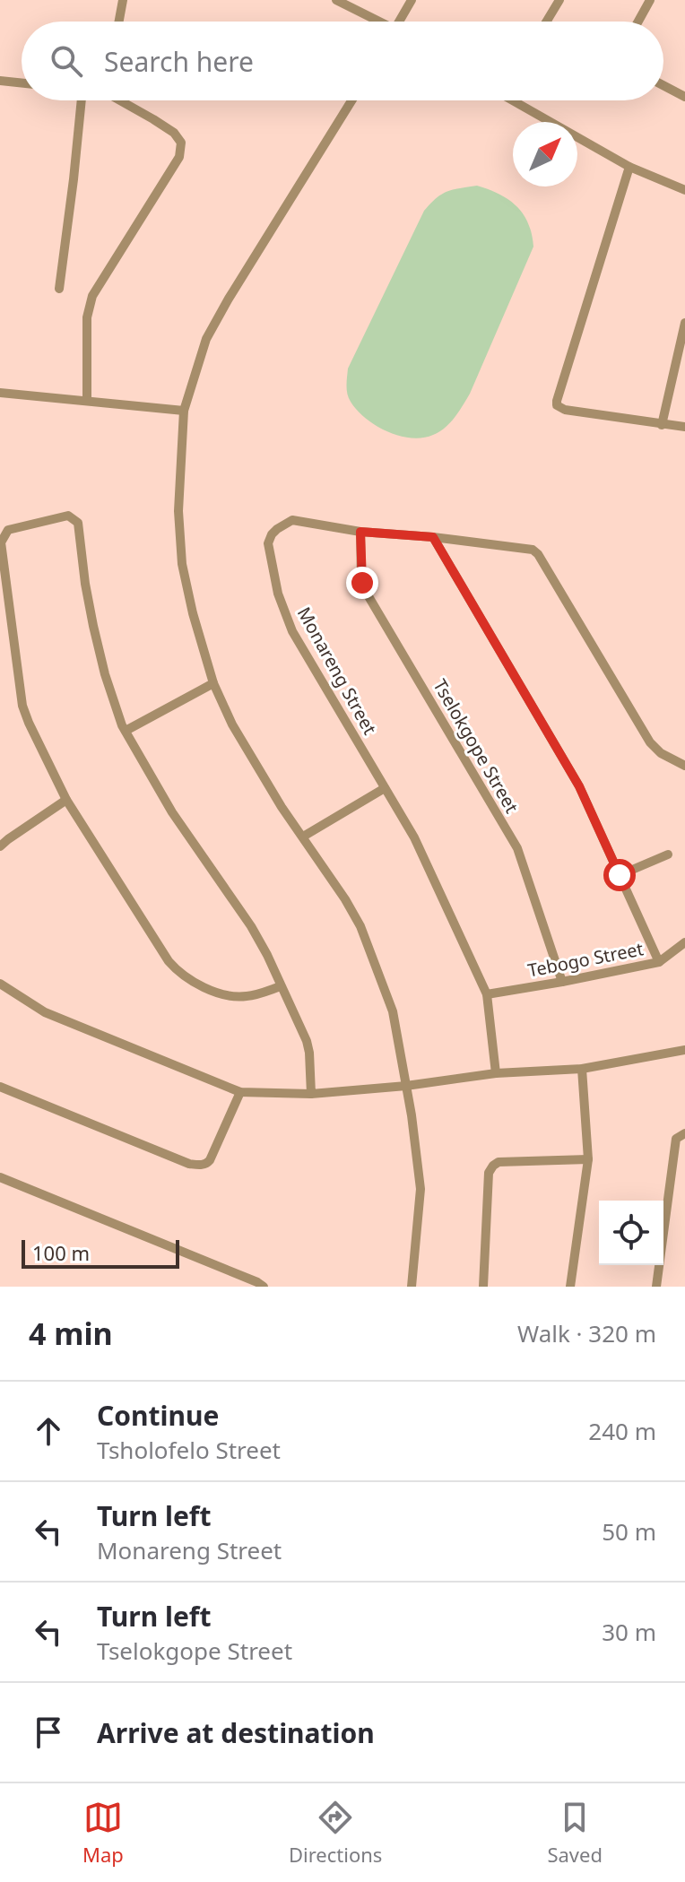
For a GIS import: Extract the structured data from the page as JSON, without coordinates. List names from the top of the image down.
{
  "streets": {
    "street": ["Monareng Street", "Tselokgope Street", "Tebogo Street"]
  },
  "crossings": [
    ["Monareng Street", "Tselokgope Street"],
    ["Monareng Street", "Tebogo Street"],
    ["Tselokgope Street", "Tebogo Street"]
  ],
  "scale_bar": "100 m",
  "north": "top right",
  "page": {
    "search": "Search here",
    "scale": "100 m",
    "heading": ["4 min", "Walk · 320 m"],
    "list": [
      ["Continue", "Tsholofelo Street", "240 m"],
      ["Turn left", "Monareng Street", "50 m"],
      ["Turn left", "Tselokgope Street", "30 m"],
      "Arrive at destination"
    ],
    "nav": ["Map", "Directions", "Saved"]
  }
}
